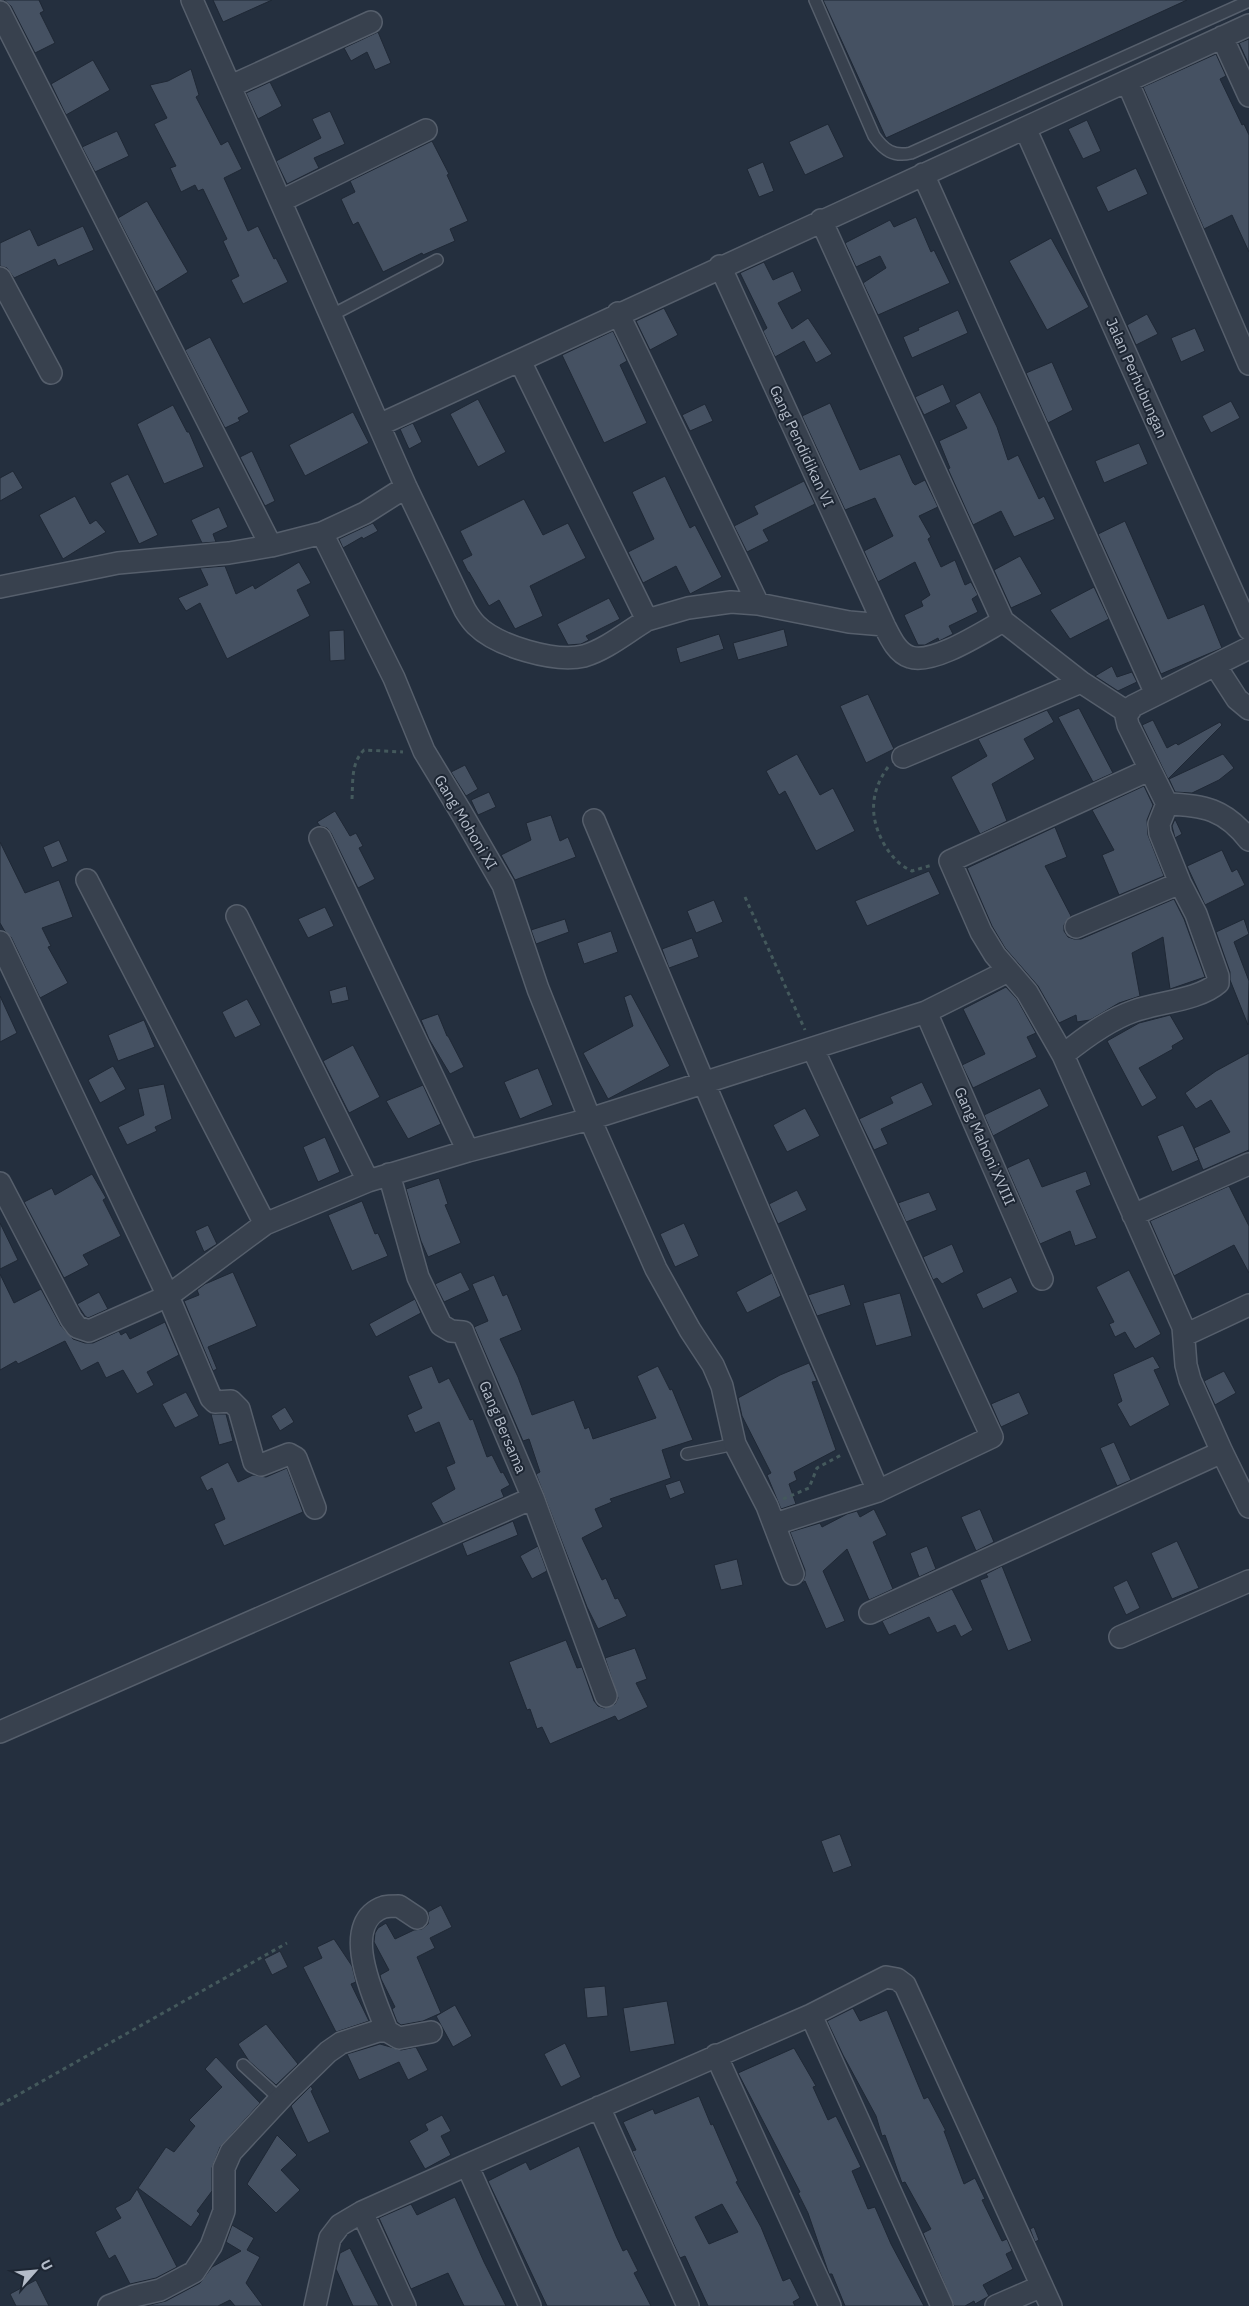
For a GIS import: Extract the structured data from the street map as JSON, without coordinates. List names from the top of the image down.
{
  "streets": {
    "street": [
      "Jalan Perhubungan",
      "Gang Pendidikan VI",
      "Gang Mohoni XI",
      "Gang Mahoni XVIII",
      "Gang Bersama"
    ]
  },
  "north": "top right"
}
